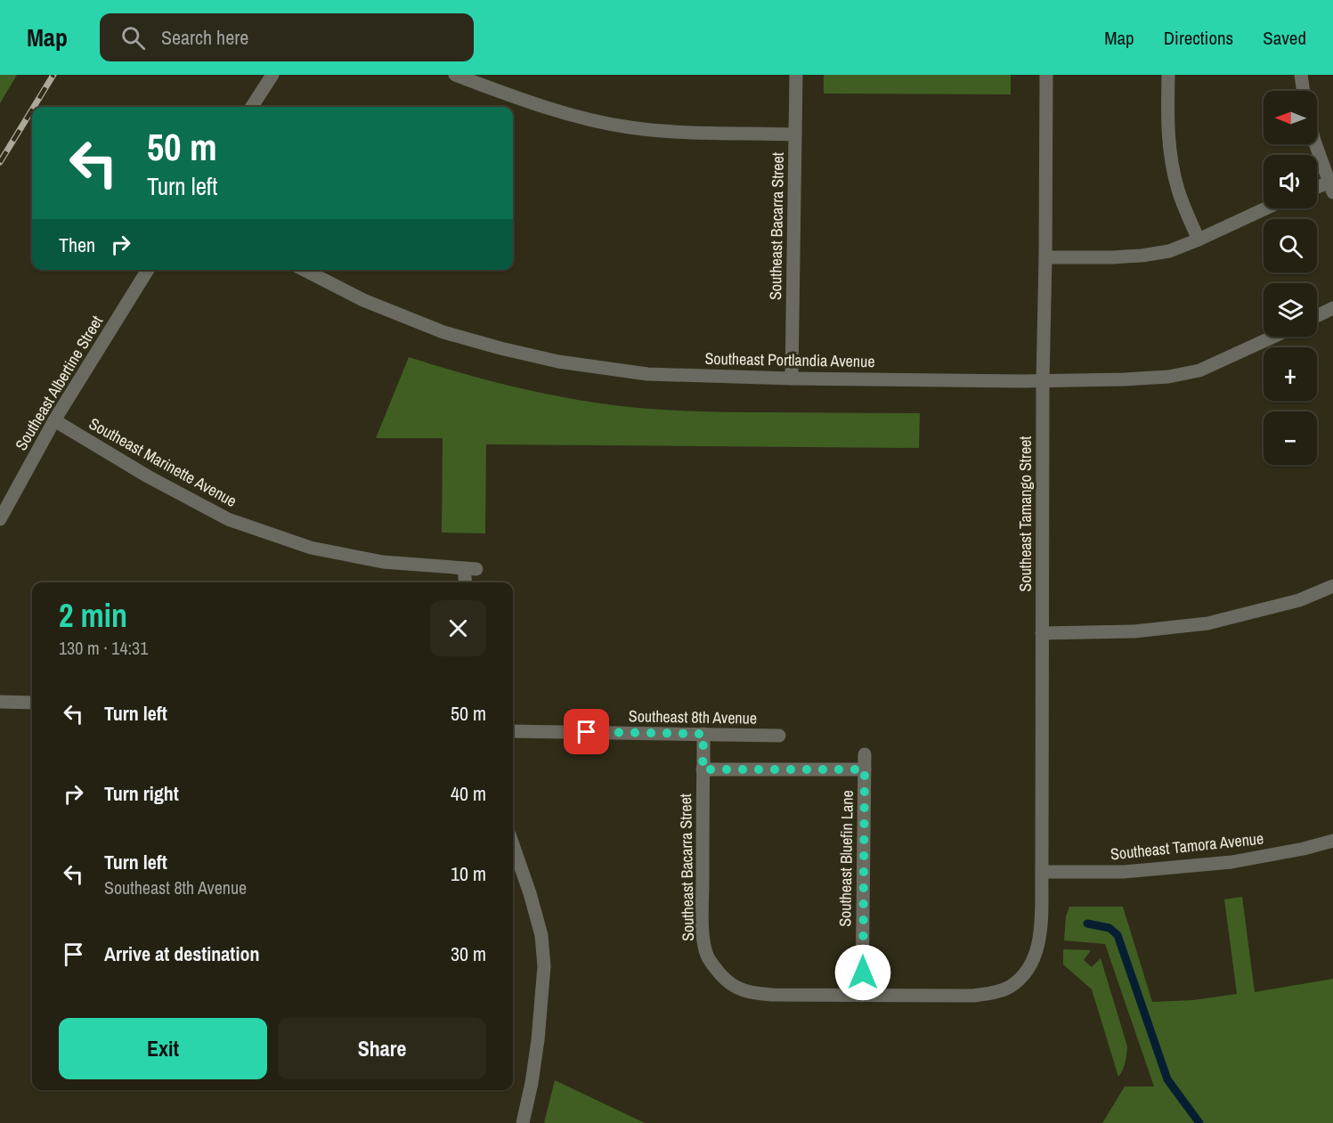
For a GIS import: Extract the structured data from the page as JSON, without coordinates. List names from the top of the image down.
{
  "streets": {
    "street": [
      "Southeast Bacarra Street",
      "Southeast Portlandia Avenue",
      "Southeast Albertine Street",
      "Southeast Marinette Avenue",
      "Southeast Tamango Street",
      "Southeast 8th Avenue",
      "Southeast Tamora Avenue",
      "Southeast Bluefin Lane"
    ]
  },
  "crossings": [
    ["Southeast Bacarra Street", "Southeast Portlandia Avenue"],
    ["Southeast Bacarra Street", "Southeast Tamango Street"],
    ["Southeast Bacarra Street", "Southeast 8th Avenue"],
    ["Southeast Bacarra Street", "Southeast Bluefin Lane"],
    ["Southeast Portlandia Avenue", "Southeast Tamango Street"],
    ["Southeast Albertine Street", "Southeast Marinette Avenue"],
    ["Southeast Tamango Street", "Southeast Tamora Avenue"],
    ["Southeast Tamango Street", "Southeast Bluefin Lane"]
  ],
  "north": "left",
  "page": {
    "header": "Map",
    "search": "Search here",
    "nav": ["Map", "Directions", "Saved"],
    "map_buttons": ["+", "−"],
    "turn": ["50 m", "Turn left"],
    "then": "Then",
    "heading": ["2 min", "130 m · 14:31"],
    "list": [
      {
        "name": "Turn left",
        "value": "50 m"
      },
      {
        "name": "Turn right",
        "value": "40 m"
      },
      {
        "name": "Turn left",
        "note": "Southeast 8th Avenue",
        "value": "10 m"
      },
      {
        "name": "Arrive at destination",
        "value": "30 m"
      }
    ],
    "buttons": ["Exit", "Share"]
  }
}
